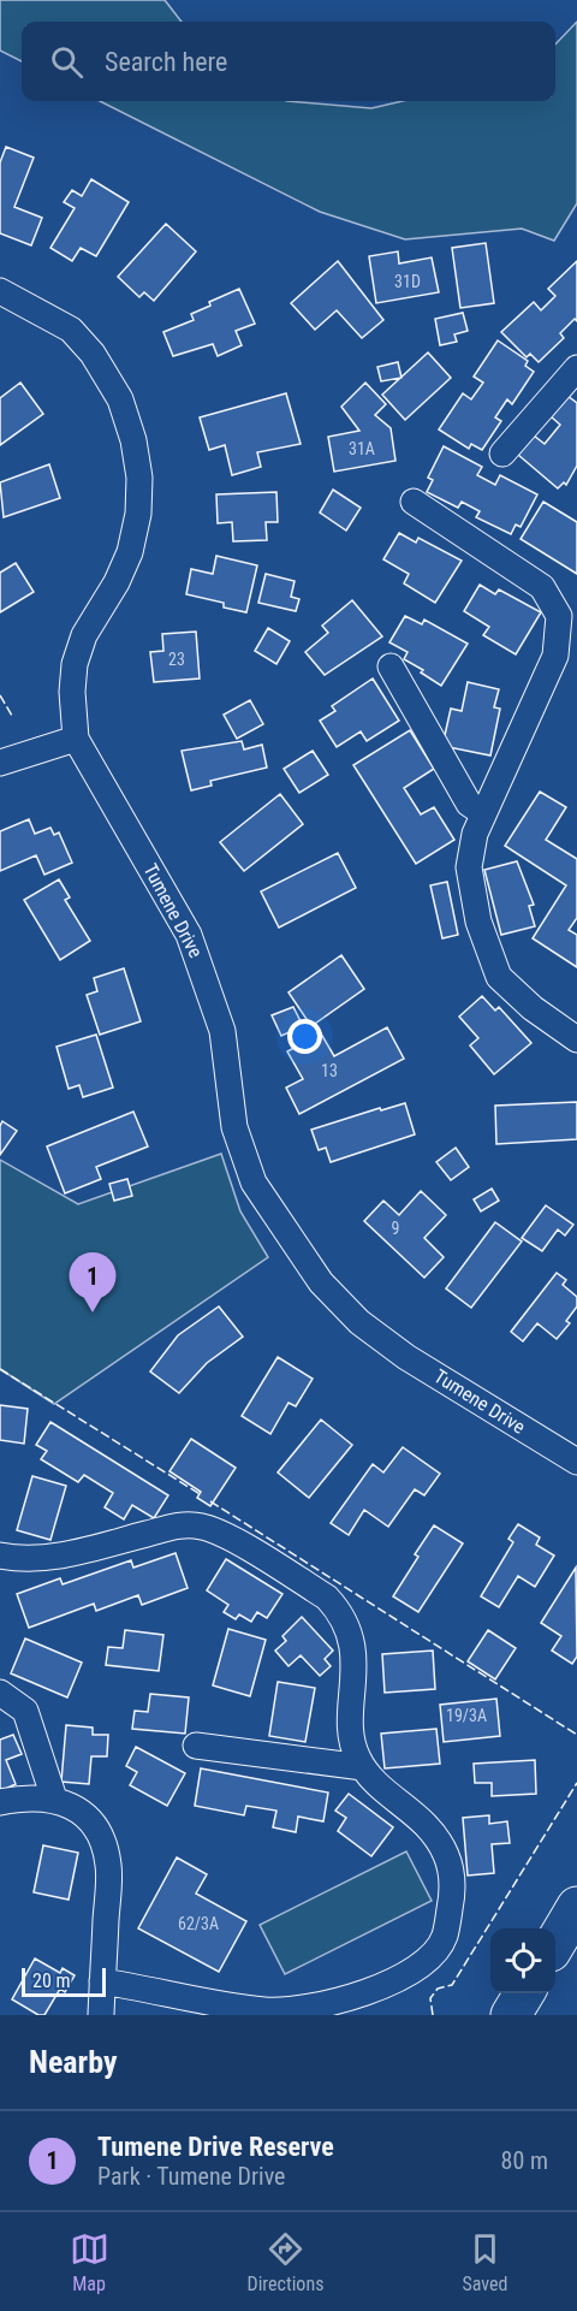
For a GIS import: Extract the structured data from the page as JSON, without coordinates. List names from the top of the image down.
{
  "streets": {
    "street": ["Tumene Drive"]
  },
  "house_numbers": [
    "31D",
    "31A",
    "23",
    "13",
    "9",
    "19/3A",
    "62/3A"
  ],
  "scale_bar": "20 m",
  "page": {
    "search": "Search here",
    "pins": "1",
    "scale": "20 m",
    "heading": "Nearby",
    "list": [
      {
        "mark": "1",
        "name": "Tumene Drive Reserve",
        "note": "Park · Tumene Drive",
        "value": "80 m"
      }
    ],
    "nav": ["Map", "Directions", "Saved"]
  }
}
